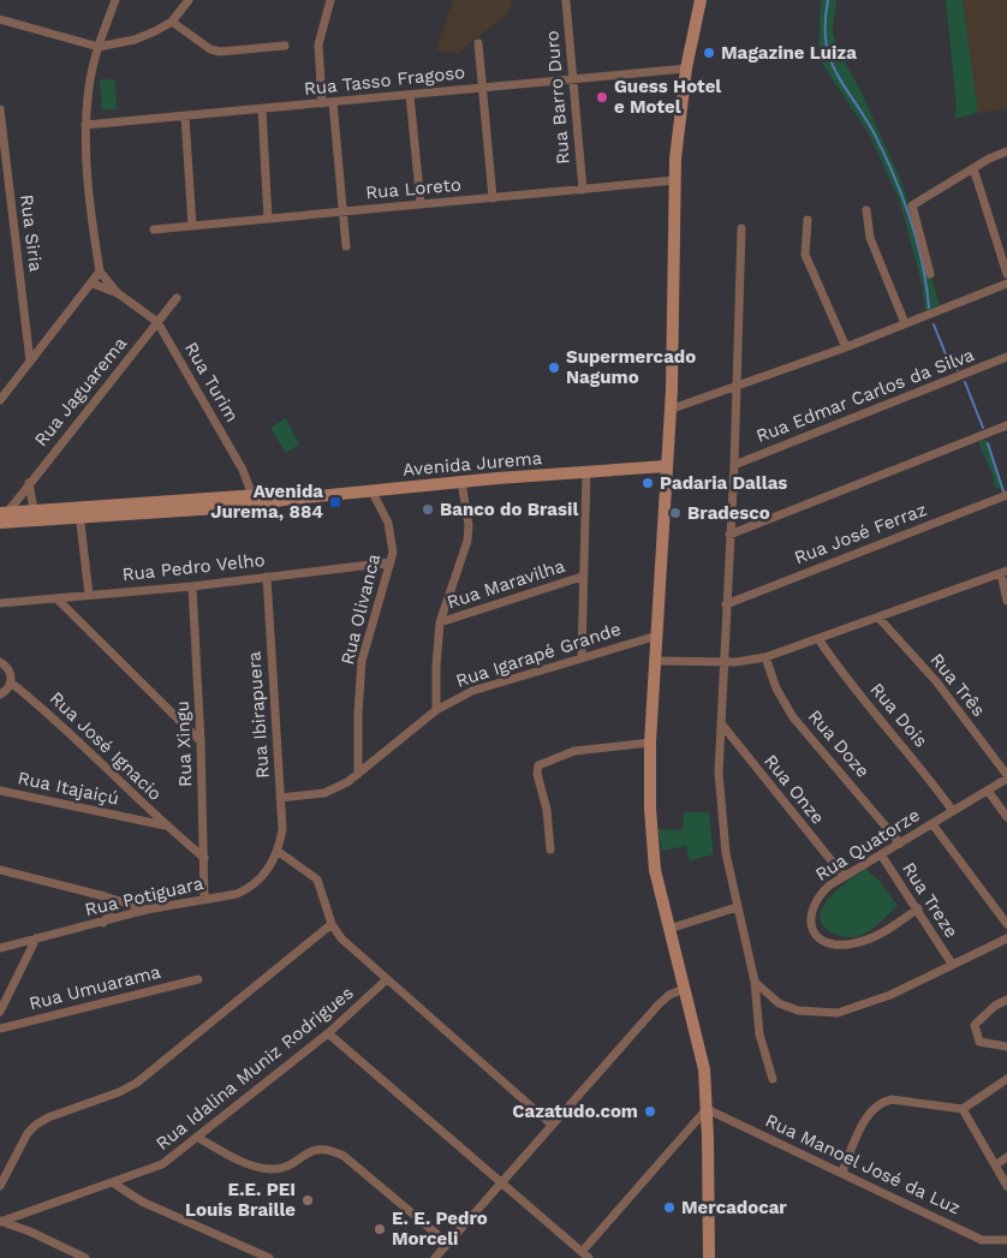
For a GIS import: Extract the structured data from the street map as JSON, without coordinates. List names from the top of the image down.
{
  "streets": {
    "main road": ["Avenida Jurema"],
    "street": [
      "Rua Tasso Fragoso",
      "Rua Barro Duro",
      "Rua Loreto",
      "Rua Siria",
      "Rua Turim",
      "Rua Jaguarema",
      "Rua Edmar Carlos da Silva",
      "Rua José Ferraz",
      "Rua Pedro Velho",
      "Rua Maravilha",
      "Rua Olivanca",
      "Rua Igarapé Grande",
      "Rua Três",
      "Rua Ibirapuera",
      "Rua Dois",
      "Rua Xingu",
      "Rua Doze",
      "Rua José Ignacio",
      "Rua Itajaiçú",
      "Rua Onze",
      "Rua Quatorze",
      "Rua Potiguara",
      "Rua Treze",
      "Rua Umuarama",
      "Rua Idalina Muniz Rodrigues",
      "Rua Manoel José da Luz"
    ]
  },
  "crossings": [
    ["Rua Tasso Fragoso", "Rua Barro Duro"],
    ["Rua Barro Duro", "Rua Loreto"],
    ["Rua Turim", "Rua Jaguarema"],
    ["Rua Turim", "Avenida Jurema"],
    ["Rua Jaguarema", "Avenida Jurema"],
    ["Avenida Jurema", "Rua Olivanca"],
    ["Rua Pedro Velho", "Rua Olivanca"],
    ["Rua Pedro Velho", "Rua Ibirapuera"],
    ["Rua Pedro Velho", "Rua Xingu"],
    ["Rua Olivanca", "Rua Igarapé Grande"],
    ["Rua Igarapé Grande", "Rua Ibirapuera"],
    ["Rua Três", "Rua Quatorze"],
    ["Rua Ibirapuera", "Rua Potiguara"],
    ["Rua Dois", "Rua Quatorze"],
    ["Rua Xingu", "Rua José Ignacio"],
    ["Rua Xingu", "Rua Potiguara"],
    ["Rua Doze", "Rua Quatorze"],
    ["Rua José Ignacio", "Rua Itajaiçú"],
    ["Rua Onze", "Rua Quatorze"],
    ["Rua Quatorze", "Rua Treze"]
  ],
  "places": {
    "other": [
      "Magazine Luiza",
      "Guess Hotel e Motel",
      "Supermercado Nagumo",
      "Padaria Dallas",
      "Banco do Brasil",
      "Bradesco",
      "Cazatudo.com",
      "E.E. PEI Louis Braille",
      "Mercadocar",
      "E. E. Pedro Morceli"
    ],
    "transit": ["Avenida Jurema, 884"]
  }
}
